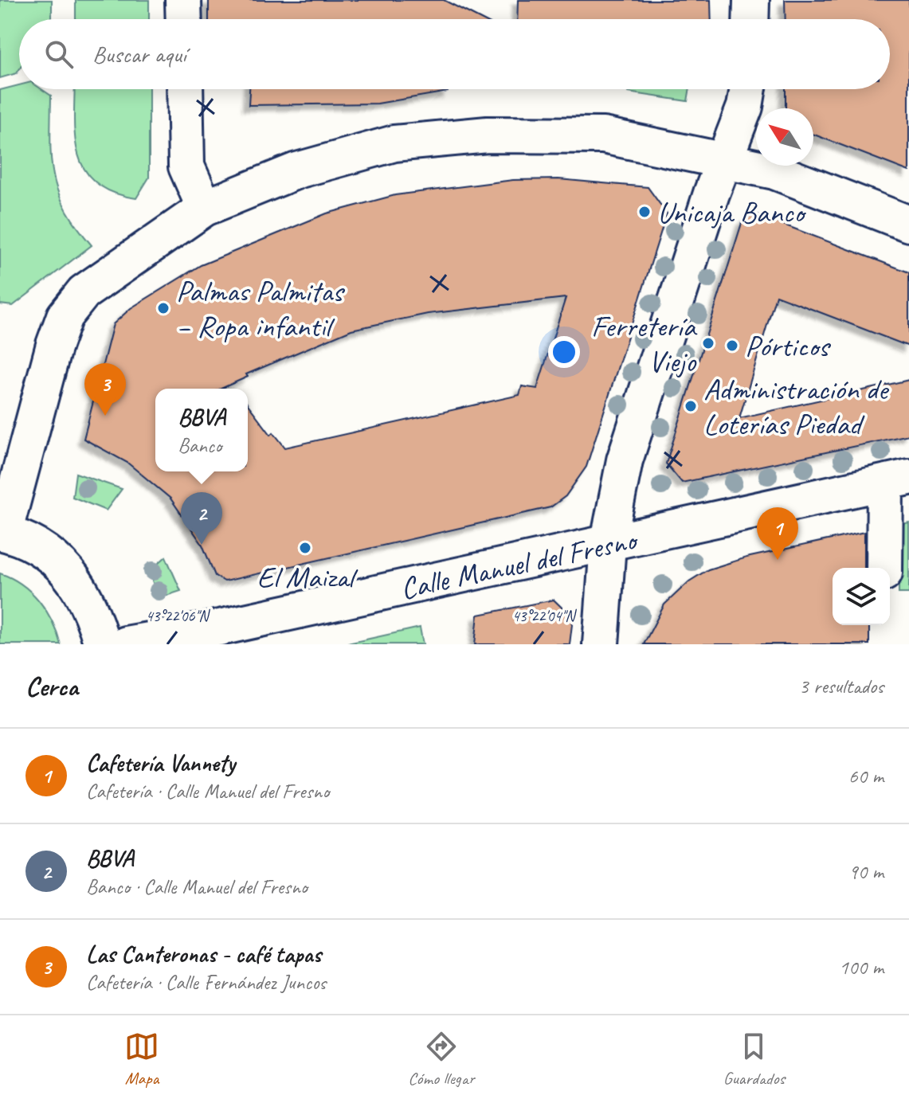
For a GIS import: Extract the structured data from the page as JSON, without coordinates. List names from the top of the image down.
{
  "streets": {
    "street": ["Calle Manuel del Fresno"]
  },
  "places": [
    "Unicaja Banco",
    "Palmas Palmitas – Ropa infantil",
    "Ferretería Viejo",
    "Pórticos",
    "Administración de Loterías Piedad",
    "El Maizal"
  ],
  "north": "top left",
  "page": {
    "search": "Buscar aquí",
    "pins": ["3", "2", "1"],
    "popup": ["BBVA", "Banco"],
    "heading": ["Cerca", "3 resultados"],
    "list": [
      {
        "mark": "1",
        "name": "Cafetería Vannety",
        "note": "Cafetería · Calle Manuel del Fresno",
        "value": "60 m"
      },
      {
        "mark": "2",
        "name": "BBVA",
        "note": "Banco · Calle Manuel del Fresno",
        "value": "90 m"
      },
      {
        "mark": "3",
        "name": "Las Canteronas - café tapas",
        "note": "Cafetería · Calle Fernández Juncos",
        "value": "100 m"
      }
    ],
    "nav": ["Mapa", "Cómo llegar", "Guardados"]
  },
  "coordinates": ["43°22'06\"N", "43°22'04\"N"]
}
